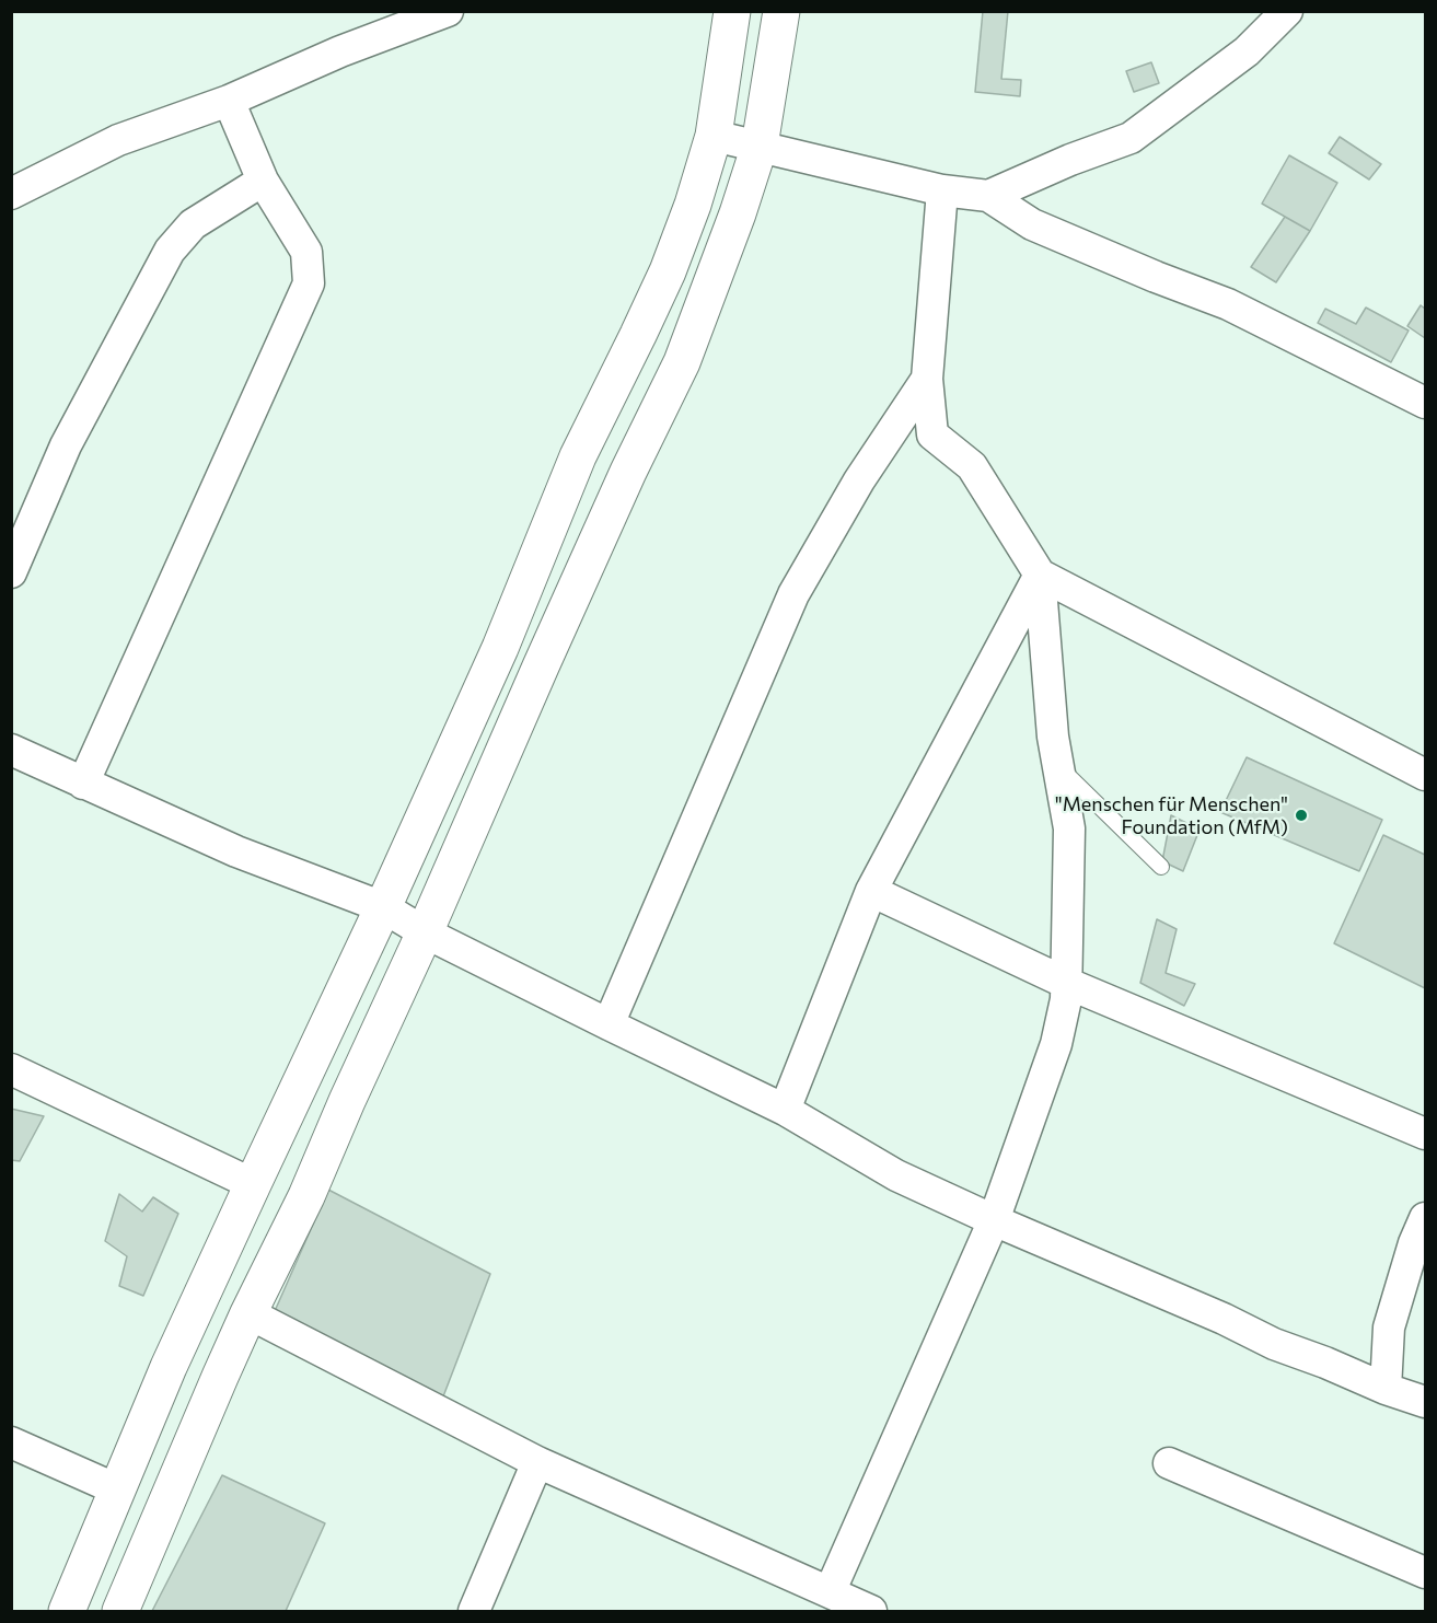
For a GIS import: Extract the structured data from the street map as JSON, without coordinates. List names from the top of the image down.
{
  "places": ["\"Menschen für Menschen\" Foundation (MfM)"]
}
